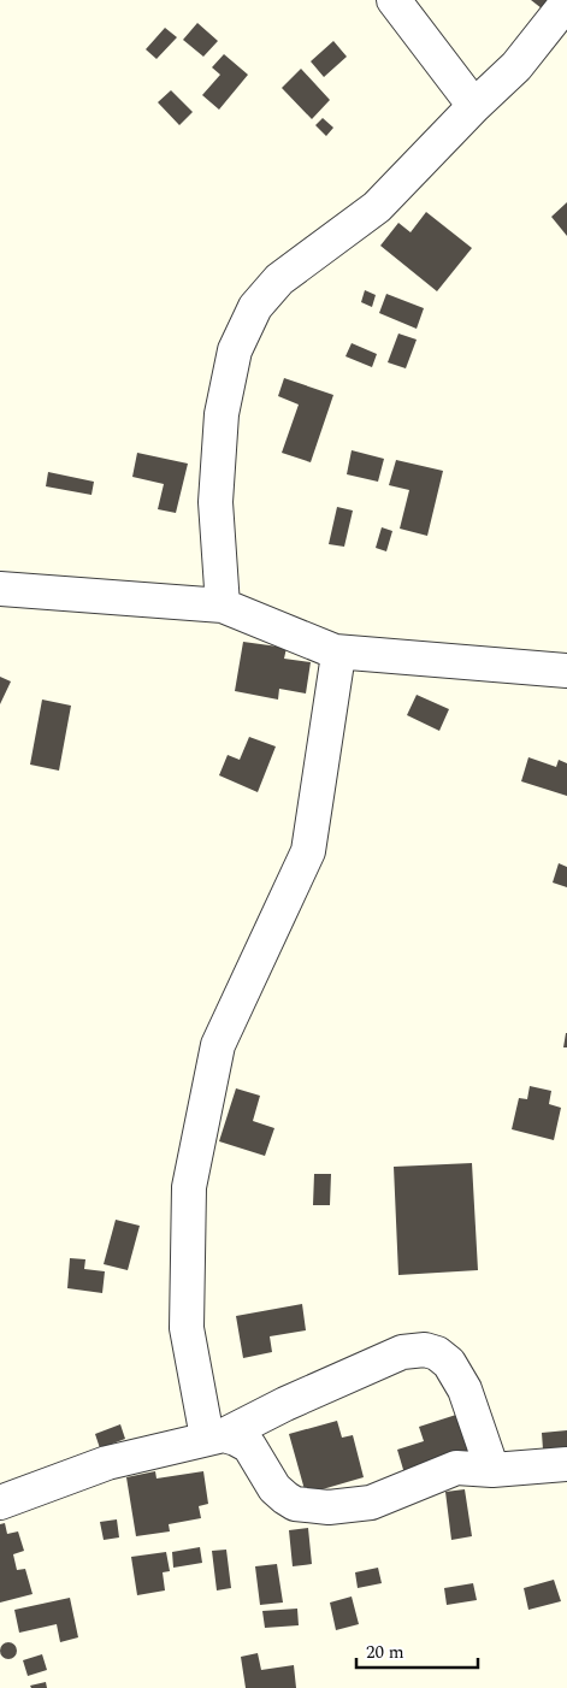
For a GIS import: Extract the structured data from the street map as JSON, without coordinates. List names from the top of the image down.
{
  "scale_bar": "20 m"
}
